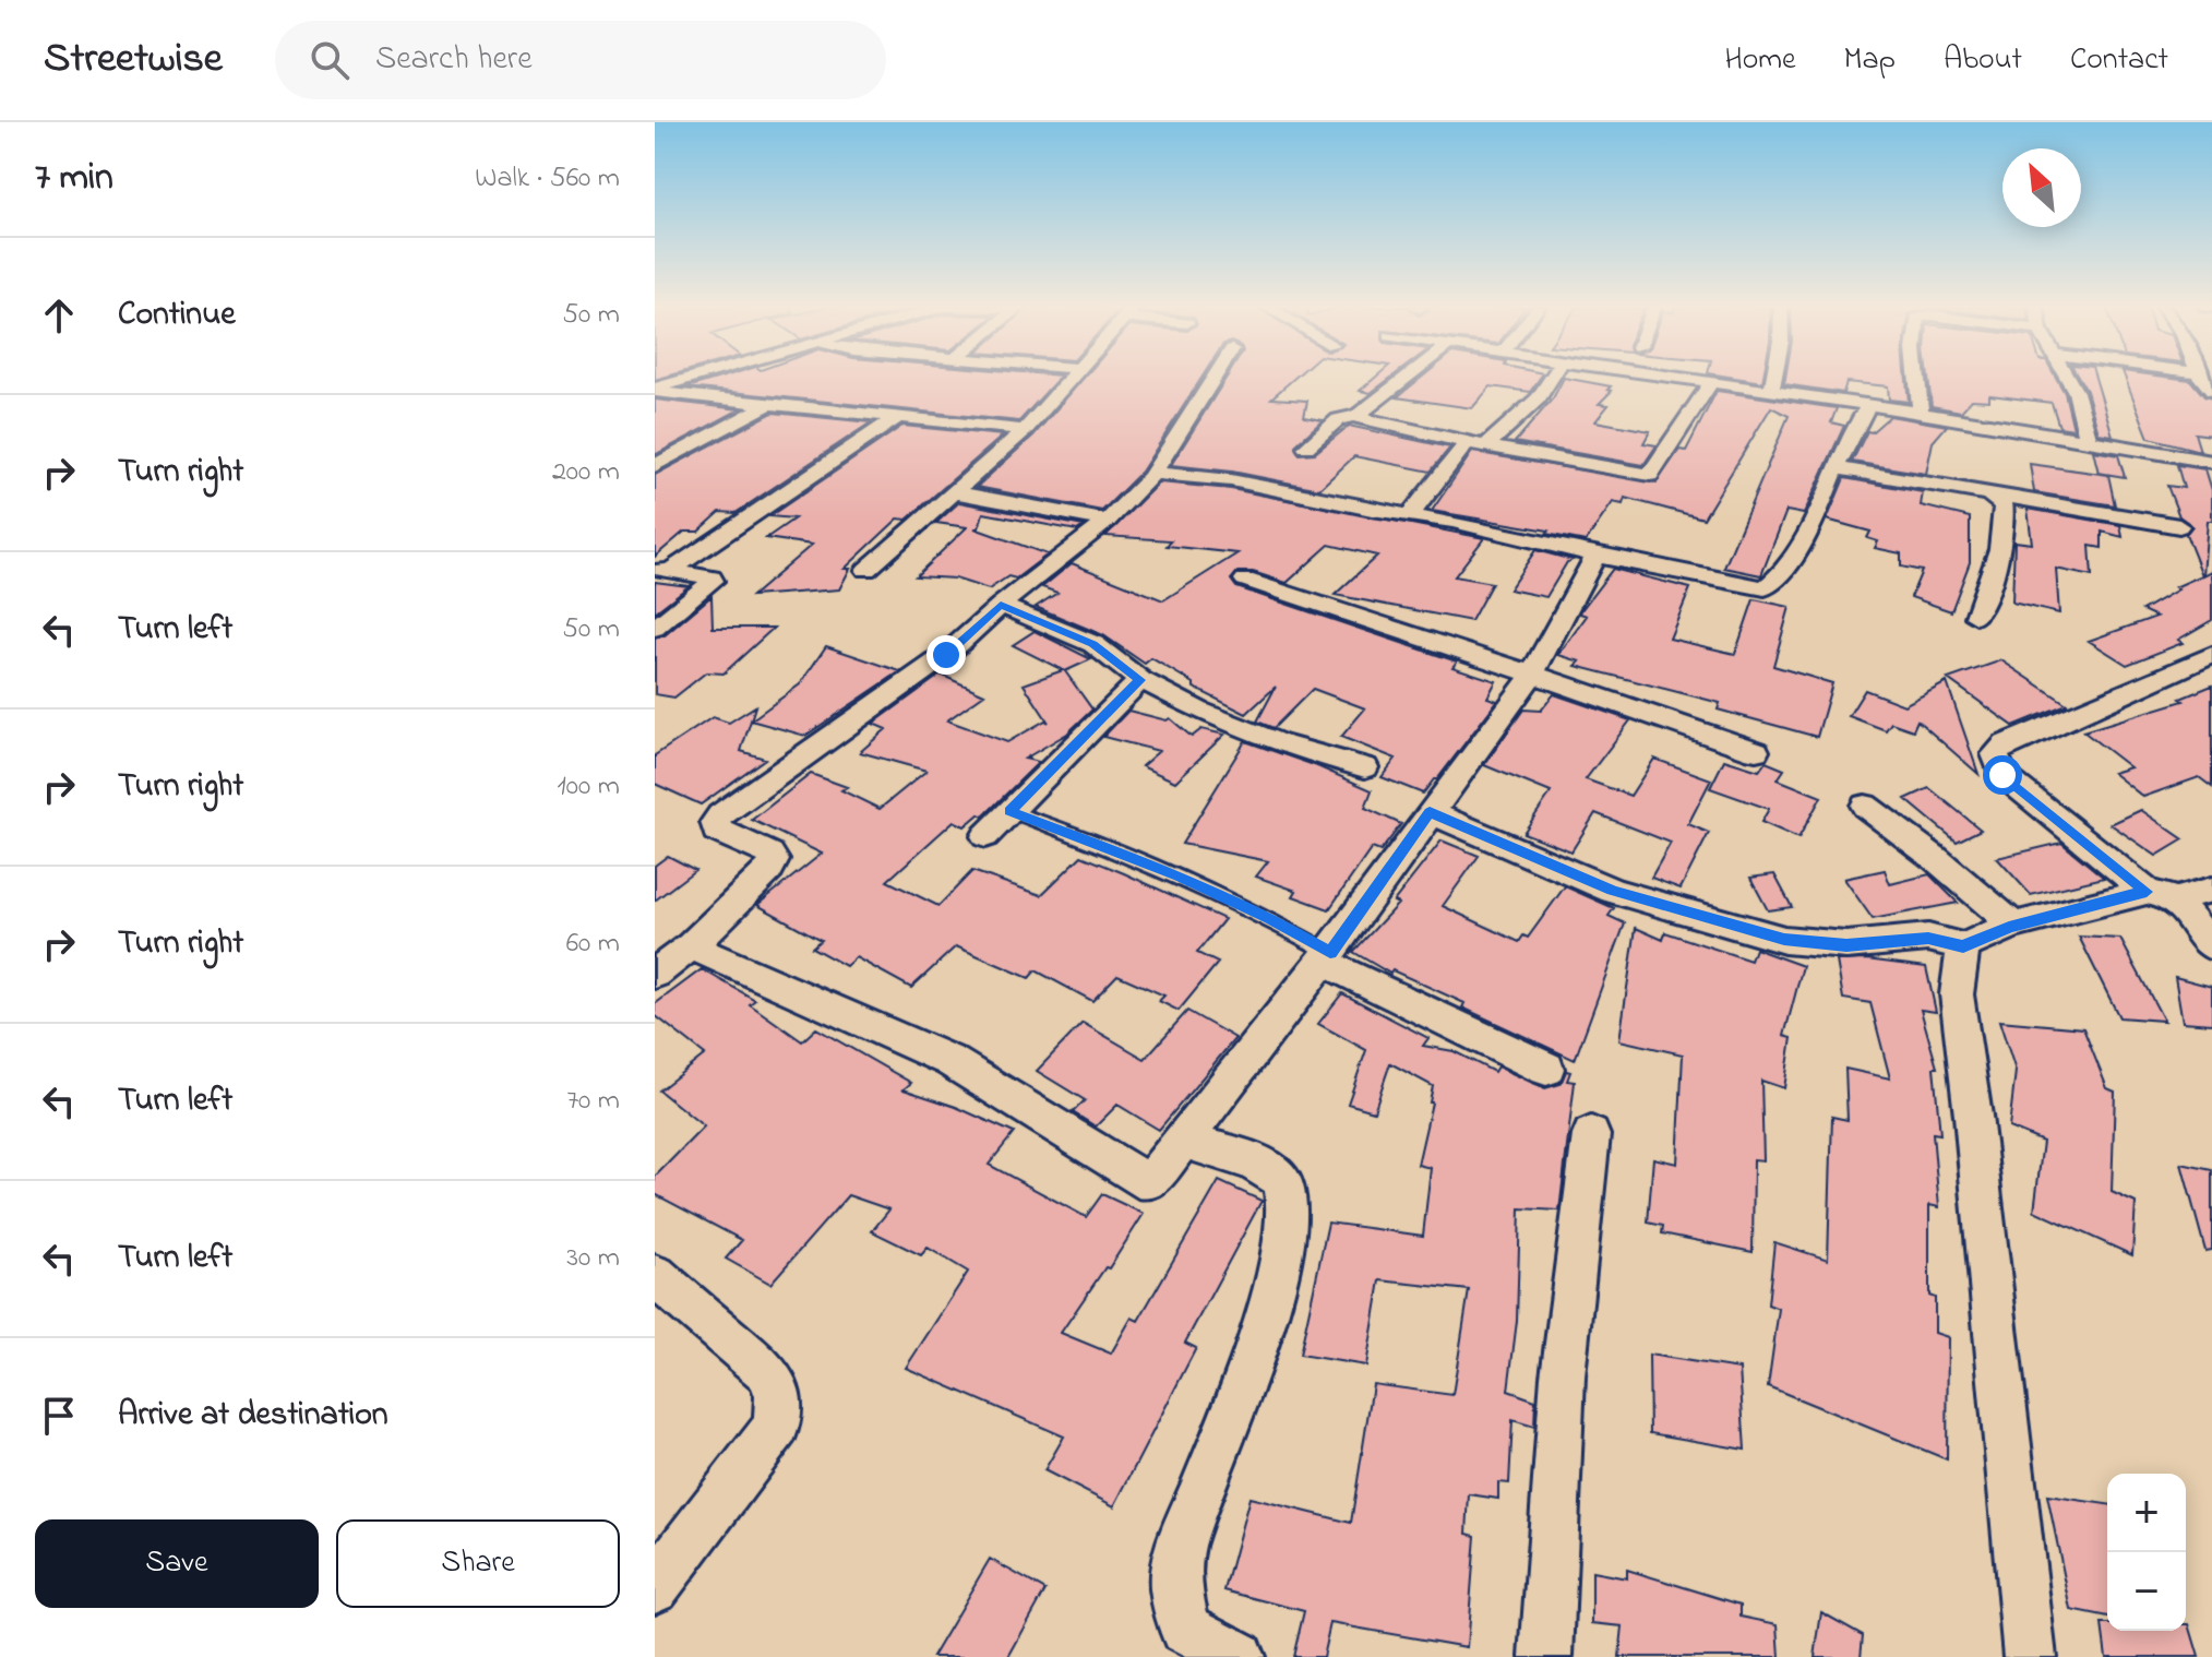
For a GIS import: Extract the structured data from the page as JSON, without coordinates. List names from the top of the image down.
{
  "north": "top left",
  "page": {
    "header": "Streetwise",
    "search": "Search here",
    "nav": [
      "Home",
      "Map",
      "About",
      "Contact"
    ],
    "heading": ["7 min", "Walk · 560 m"],
    "list": [
      ["Continue", "50 m"],
      ["Turn right", "200 m"],
      ["Turn left", "50 m"],
      ["Turn right", "100 m"],
      ["Turn right", "60 m"],
      ["Turn left", "70 m"],
      ["Turn left", "30 m"],
      "Arrive at destination"
    ],
    "map_buttons": ["+", "−"],
    "buttons": ["Save", "Share"]
  }
}
